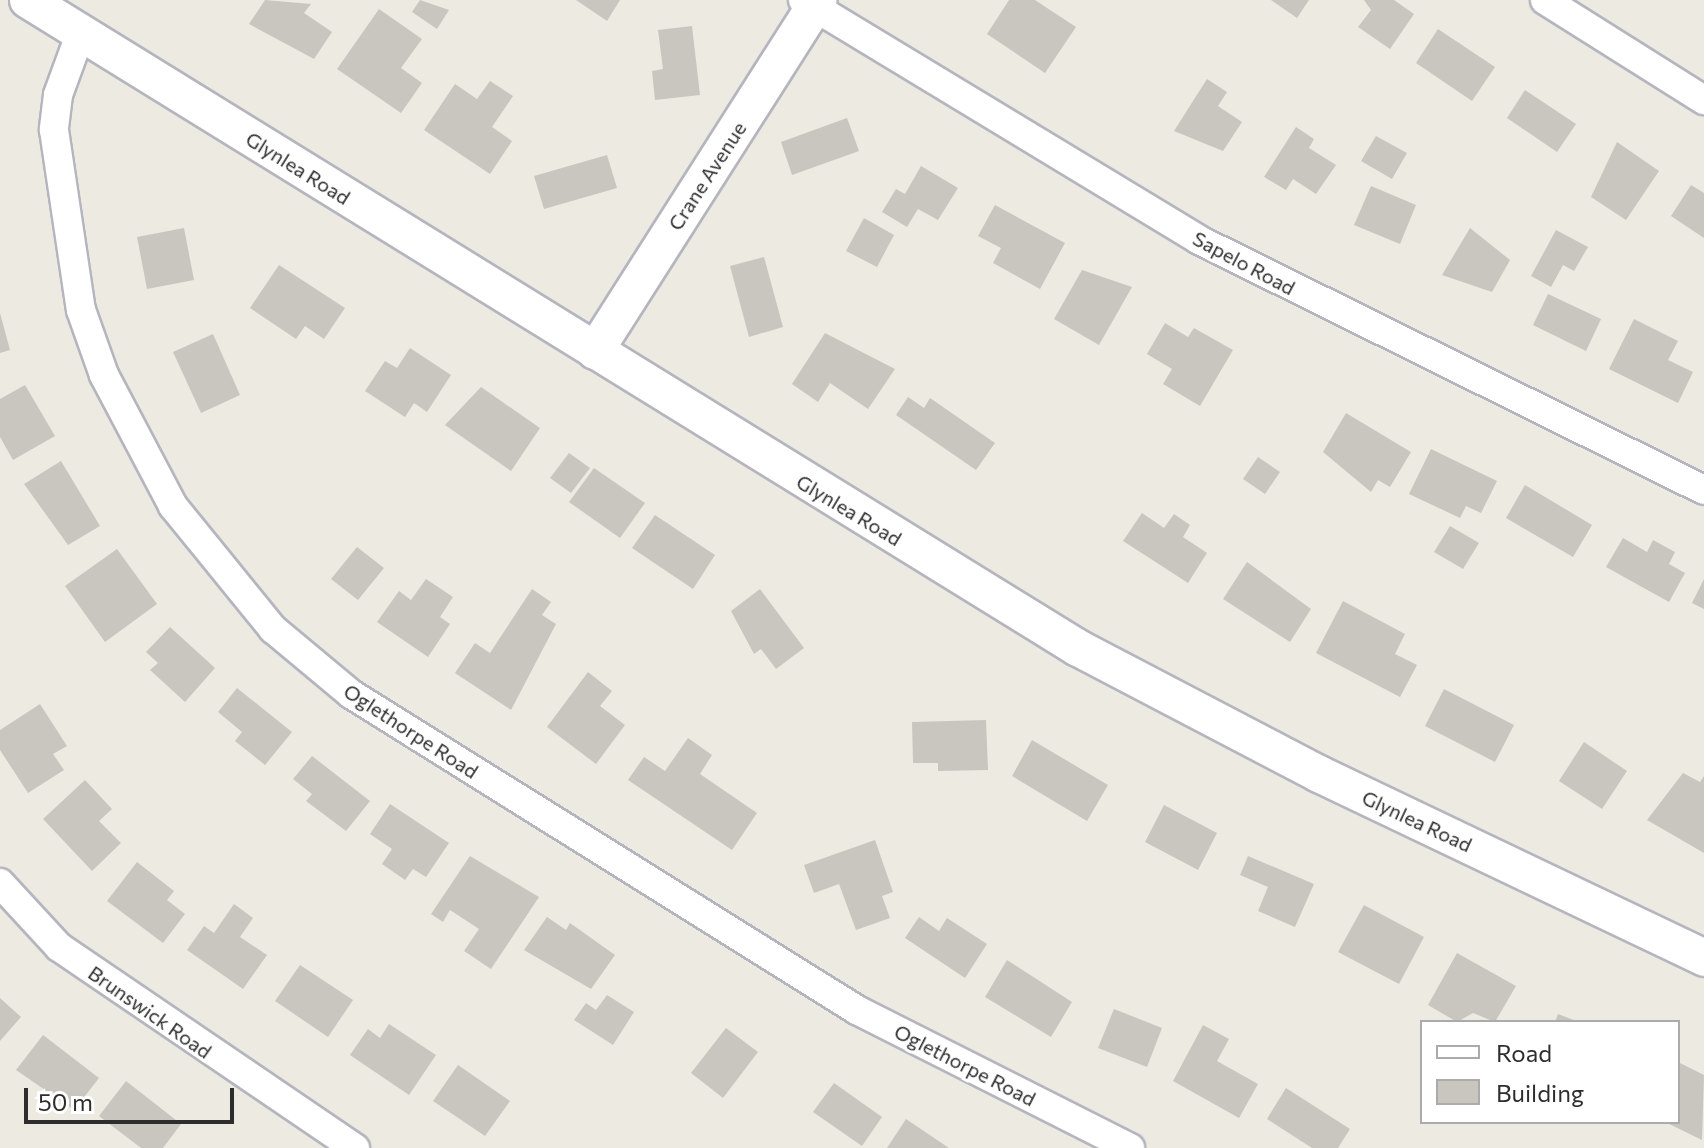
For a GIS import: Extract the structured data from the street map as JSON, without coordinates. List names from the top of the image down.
{
  "streets": {
    "street": [
      "Glynlea Road",
      "Crane Avenue",
      "Sapelo Road",
      "Oglethorpe Road",
      "Brunswick Road"
    ]
  },
  "crossings": [
    ["Glynlea Road", "Crane Avenue"],
    ["Glynlea Road", "Oglethorpe Road"],
    ["Crane Avenue", "Sapelo Road"]
  ],
  "legend": ["Road", "Building"],
  "scale_bar": "50 m"
}
